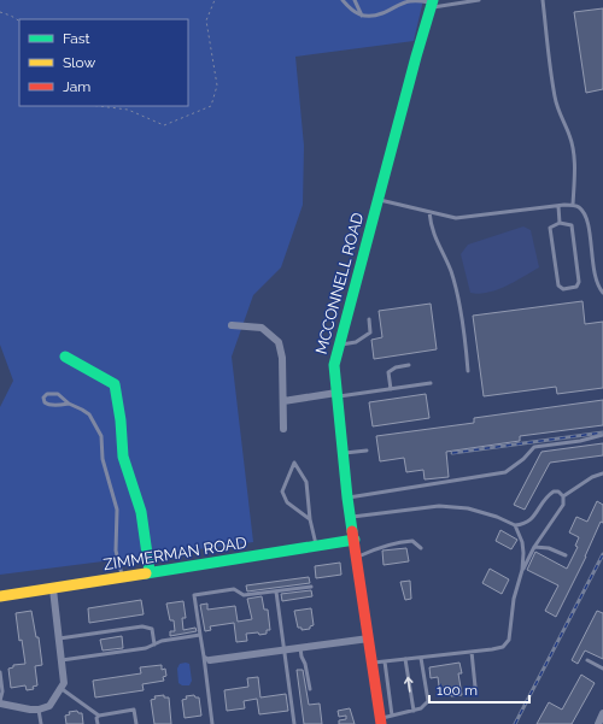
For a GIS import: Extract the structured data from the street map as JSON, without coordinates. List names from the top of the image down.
{
  "streets": {
    "street": ["MCCONNELL ROAD", "ZIMMERMAN ROAD"]
  },
  "crossings": [
    ["MCCONNELL ROAD", "ZIMMERMAN ROAD"]
  ],
  "legend": ["Fast", "Slow", "Jam"],
  "scale_bar": "100 m"
}
